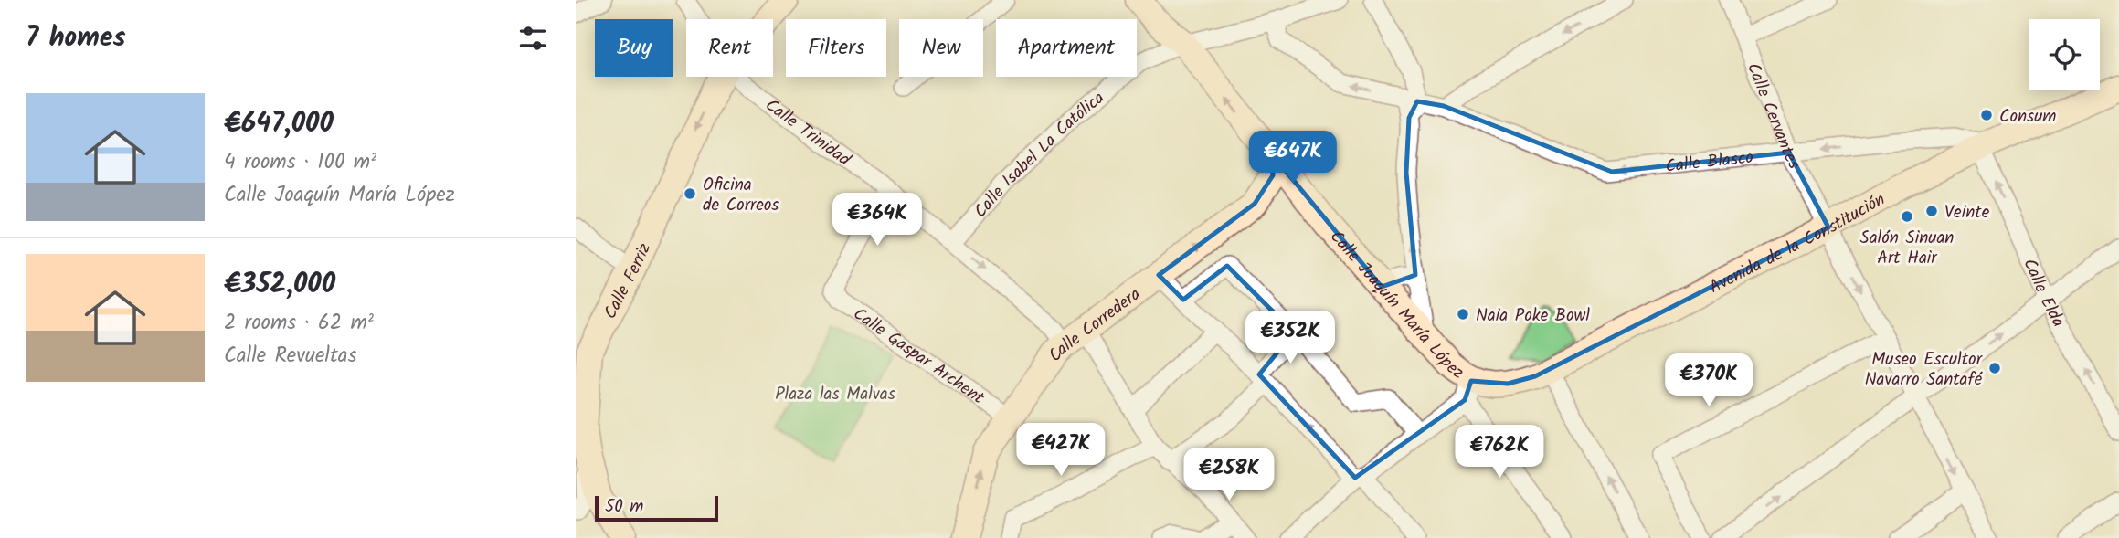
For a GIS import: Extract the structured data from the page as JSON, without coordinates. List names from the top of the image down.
{
  "streets": {
    "street": [
      "Calle Cervantes",
      "Calle Trinidad",
      "Calle Isabel La Católica",
      "Calle Blasco",
      "Avenida de la Constitución",
      "Calle Ferriz",
      "Calle Elda",
      "Calle Joaquín María López",
      "Calle Corredera",
      "Calle Gaspar Archent"
    ]
  },
  "crossings": [
    ["Calle Cervantes", "Calle Blasco"],
    ["Calle Cervantes", "Avenida de la Constitución"],
    ["Calle Trinidad", "Calle Isabel La Católica"],
    ["Calle Trinidad", "Calle Corredera"],
    ["Calle Trinidad", "Calle Gaspar Archent"],
    ["Calle Isabel La Católica", "Calle Blasco"],
    ["Calle Isabel La Católica", "Calle Joaquín María López"],
    ["Calle Blasco", "Avenida de la Constitución"],
    ["Calle Blasco", "Calle Elda"],
    ["Avenida de la Constitución", "Calle Elda"],
    ["Avenida de la Constitución", "Calle Joaquín María López"],
    ["Calle Joaquín María López", "Calle Corredera"],
    ["Calle Corredera", "Calle Gaspar Archent"]
  ],
  "one_way": [
    "Calle Cervantes",
    "Calle Blasco",
    "Calle Ferriz",
    "Calle Elda"
  ],
  "parks": ["Plaza las Malvas"],
  "places": [
    "Consum",
    "Oficina de Correos",
    "Veinte",
    "Salón Sinuan Art Hair",
    "Naia Poke Bowl",
    "Museo Escultor Navarro Santafé"
  ],
  "scale_bar": "50 m",
  "page": {
    "heading": "7 homes",
    "chip": [
      "Buy",
      "Rent",
      "Filters",
      "New",
      "Apartment"
    ],
    "list": [
      {
        "name": "€647,000",
        "note": "4 rooms · 100 m² · Calle Joaquín María López"
      },
      {
        "name": "€352,000",
        "note": "2 rooms · 62 m² · Calle Revueltas"
      }
    ],
    "price": [
      "€647K",
      "€364K",
      "€352K",
      "€370K",
      "€427K",
      "€762K",
      "€258K"
    ],
    "scale": "50 m"
  }
}
